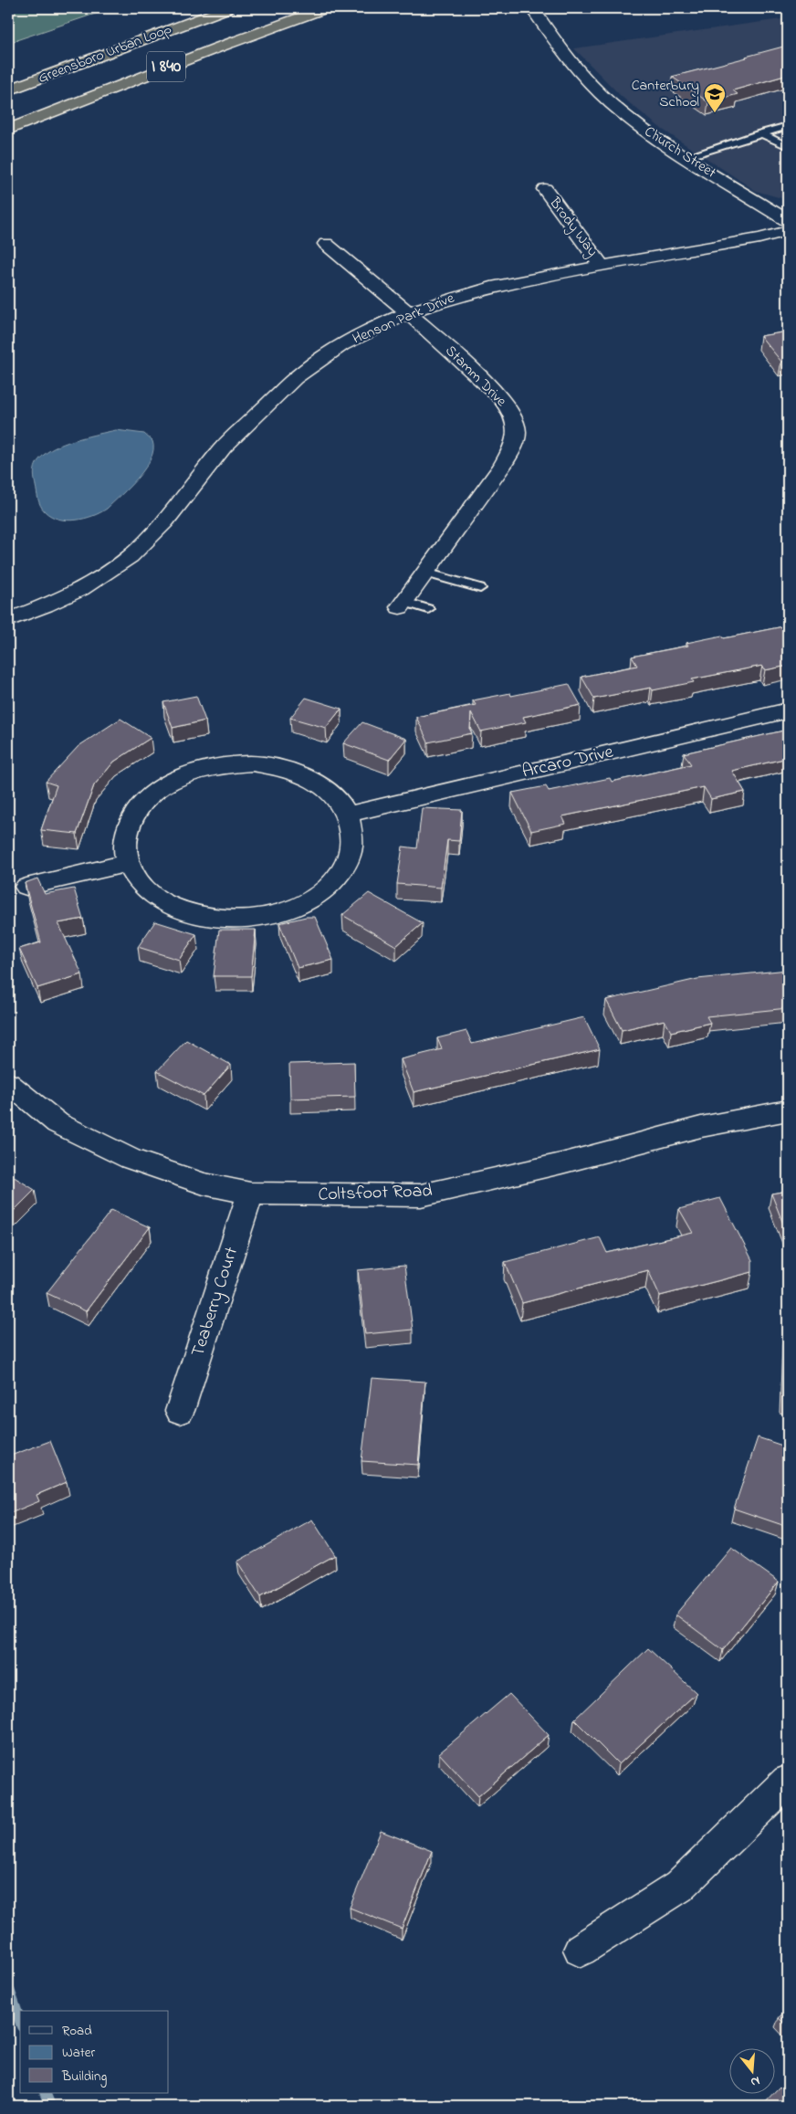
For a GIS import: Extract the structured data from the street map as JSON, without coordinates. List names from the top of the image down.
{
  "streets": {
    "highway": ["Greensboro Urban Loop", "I 840"],
    "street": [
      "Church Street",
      "Brody Way",
      "Henson Park Drive",
      "Stamm Drive",
      "Arcaro Drive",
      "Coltsfoot Road",
      "Teaberry Court"
    ]
  },
  "crossings": [
    ["Brody Way", "Henson Park Drive"],
    ["Henson Park Drive", "Stamm Drive"],
    ["Coltsfoot Road", "Teaberry Court"]
  ],
  "places": {
    "school or university": ["Canterbury School"]
  },
  "legend": ["Road", "Water", "Building"],
  "north": "bottom"
}
